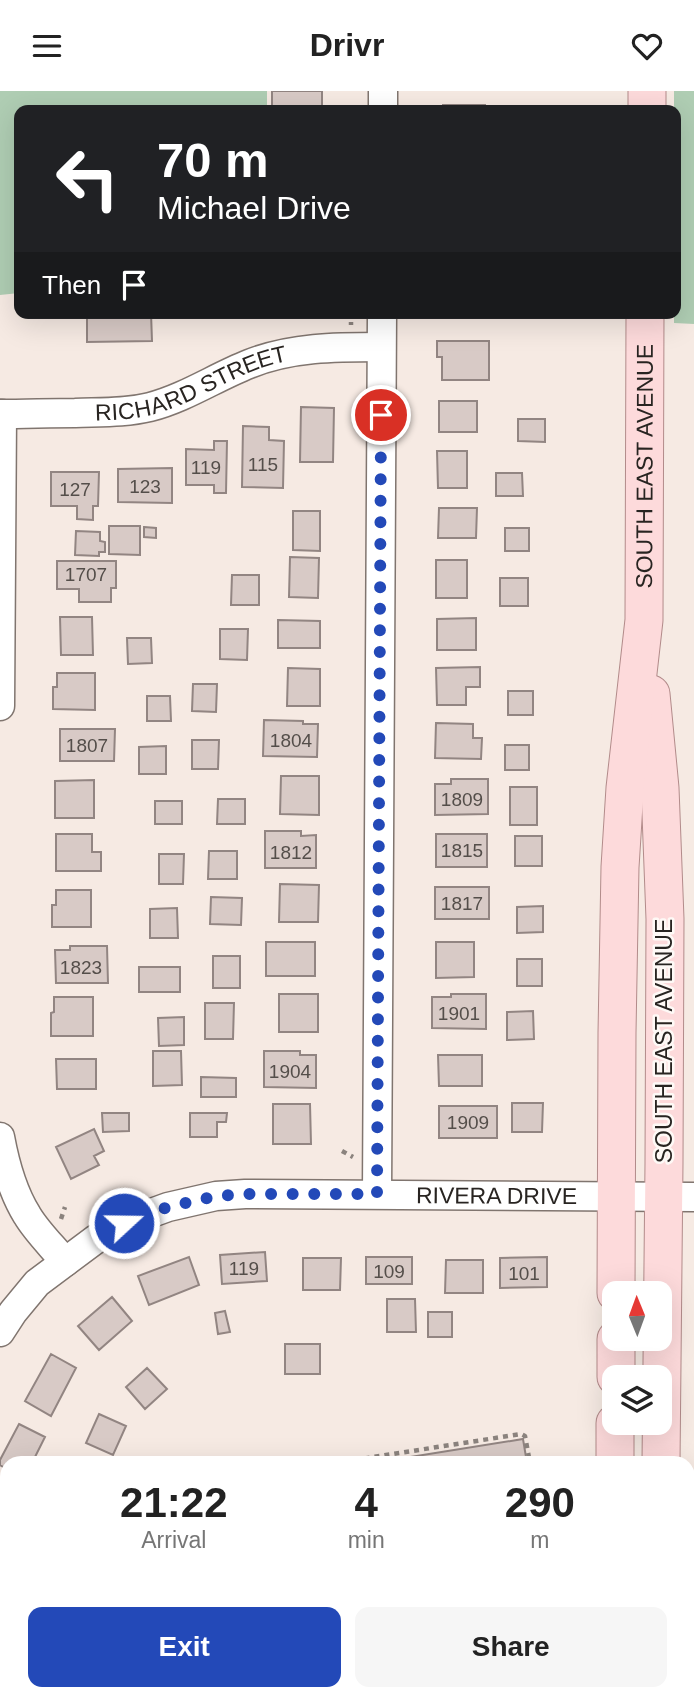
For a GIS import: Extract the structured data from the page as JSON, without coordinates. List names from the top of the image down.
{
  "streets": {
    "main road": ["SOUTH EAST AVENUE"],
    "street": ["RICHARD STREET", "RIVERA DRIVE"]
  },
  "crossings": [
    ["SOUTH EAST AVENUE", "RIVERA DRIVE"]
  ],
  "house_numbers": [
    "115",
    "119",
    "123",
    "127",
    "1707",
    "1804",
    "1807",
    "1809",
    "1815",
    "1812",
    "1817",
    "1823",
    "1901",
    "1904",
    "1909",
    "119",
    "109",
    "101"
  ],
  "north": "top",
  "page": {
    "header": "Drivr",
    "turn": ["70 m", "Michael Drive"],
    "then": "Then",
    "eta": [
      "21:22",
      "Arrival",
      "4",
      "min",
      "290",
      "m"
    ],
    "buttons": ["Exit", "Share"]
  }
}
